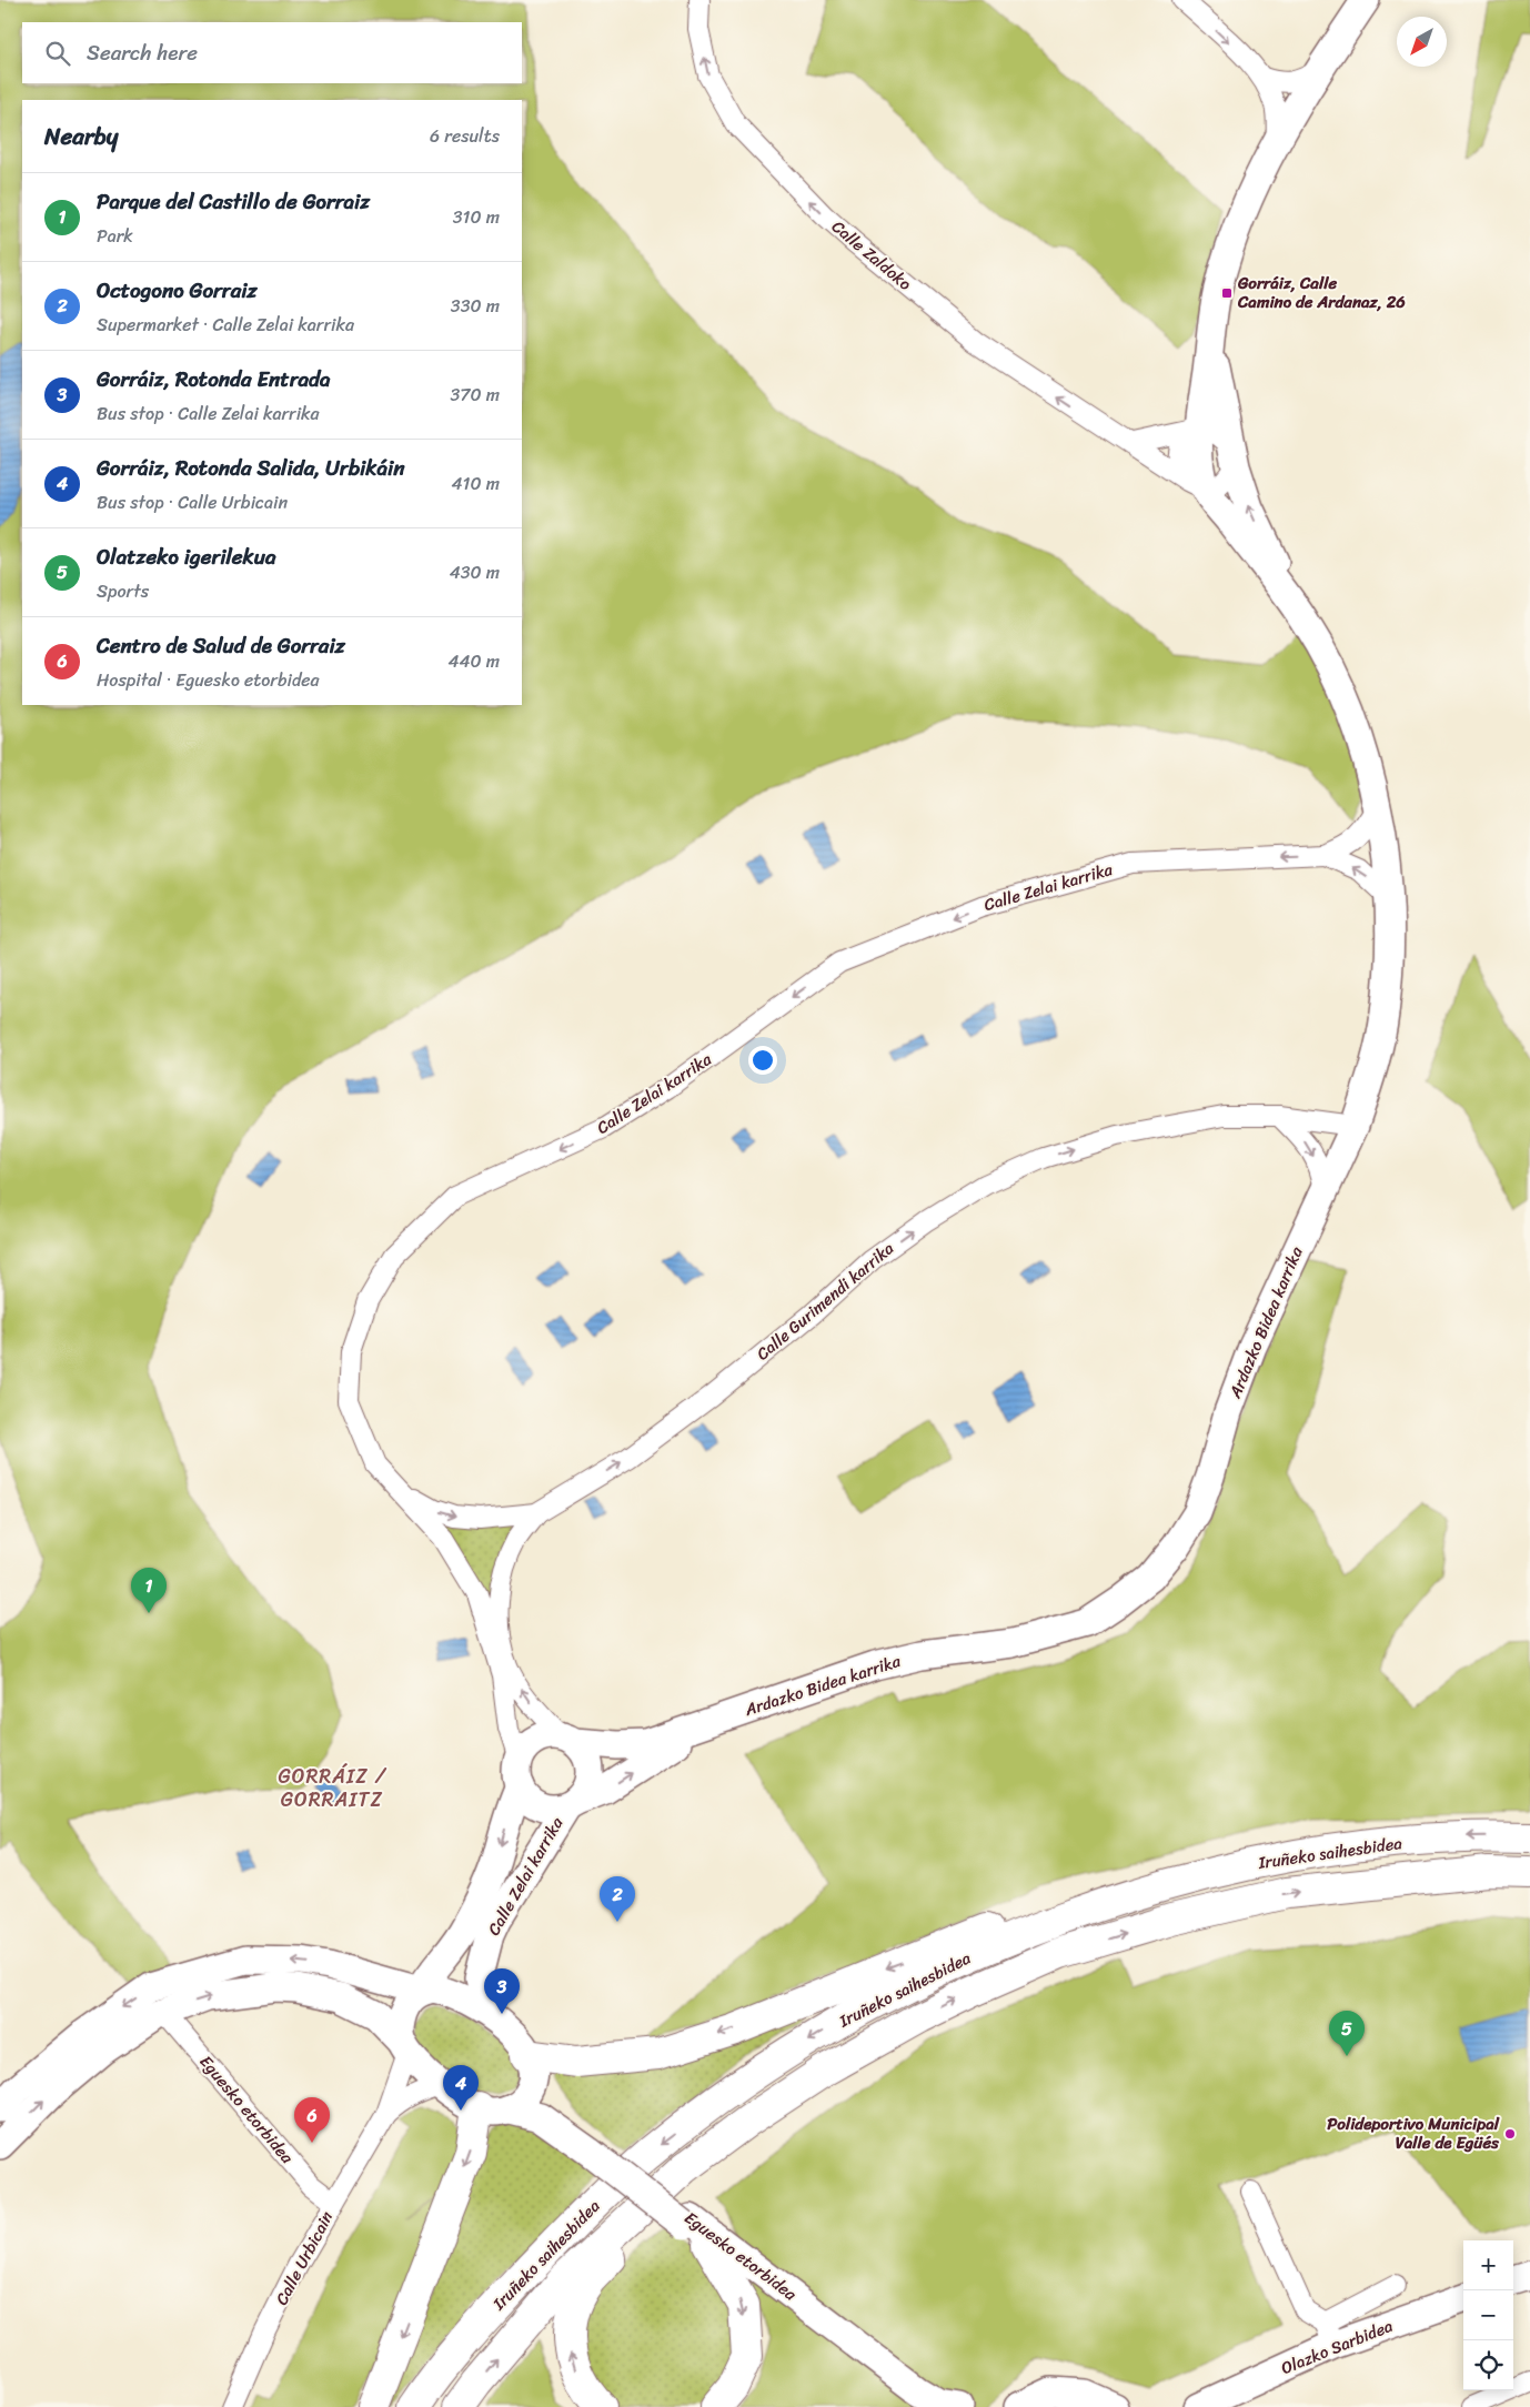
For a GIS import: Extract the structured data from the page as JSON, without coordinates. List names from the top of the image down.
{
  "streets": {
    "highway": ["Iruñeko saihesbidea"],
    "street": [
      "Calle Zaldoko",
      "Calle Zelai karrika",
      "Calle Gurimendi karrika",
      "Ardazko Bidea karrika",
      "Eguesko etorbidea",
      "Calle Urbicain",
      "Olazko Sarbidea"
    ]
  },
  "crossings": [
    ["Calle Zaldoko", "Ardazko Bidea karrika"],
    ["Calle Zelai karrika", "Calle Gurimendi karrika"],
    ["Calle Zelai karrika", "Ardazko Bidea karrika"],
    ["Calle Zelai karrika", "Eguesko etorbidea"],
    ["Calle Zelai karrika", "Calle Urbicain"],
    ["Calle Gurimendi karrika", "Ardazko Bidea karrika"],
    ["Eguesko etorbidea", "Calle Urbicain"]
  ],
  "one_way": ["Calle Zaldoko", "Calle Zelai karrika", "Calle Gurimendi karrika"],
  "districts": ["GORRÁIZ / GORRAITZ"],
  "places": {
    "transit": ["Gorráiz, Calle Camino de Ardanaz, 26"],
    "other": ["Polideportivo Municipal Valle de Egüés"]
  },
  "north": "bottom left",
  "page": {
    "search": "Search here",
    "heading": ["Nearby", "6 results"],
    "list": [
      {
        "mark": "1",
        "name": "Parque del Castillo de Gorraiz",
        "note": "Park",
        "value": "310 m"
      },
      {
        "mark": "2",
        "name": "Octogono Gorraiz",
        "note": "Supermarket · Calle Zelai karrika",
        "value": "330 m"
      },
      {
        "mark": "3",
        "name": "Gorráiz, Rotonda Entrada",
        "note": "Bus stop · Calle Zelai karrika",
        "value": "370 m"
      },
      {
        "mark": "4",
        "name": "Gorráiz, Rotonda Salida, Urbikáin",
        "note": "Bus stop · Calle Urbicain",
        "value": "410 m"
      },
      {
        "mark": "5",
        "name": "Olatzeko igerilekua",
        "note": "Sports",
        "value": "430 m"
      },
      {
        "mark": "6",
        "name": "Centro de Salud de Gorraiz",
        "note": "Hospital · Eguesko etorbidea",
        "value": "440 m"
      }
    ],
    "pins": [
      "1",
      "2",
      "3",
      "5",
      "4",
      "6"
    ],
    "map_buttons": ["+", "−"]
  }
}
